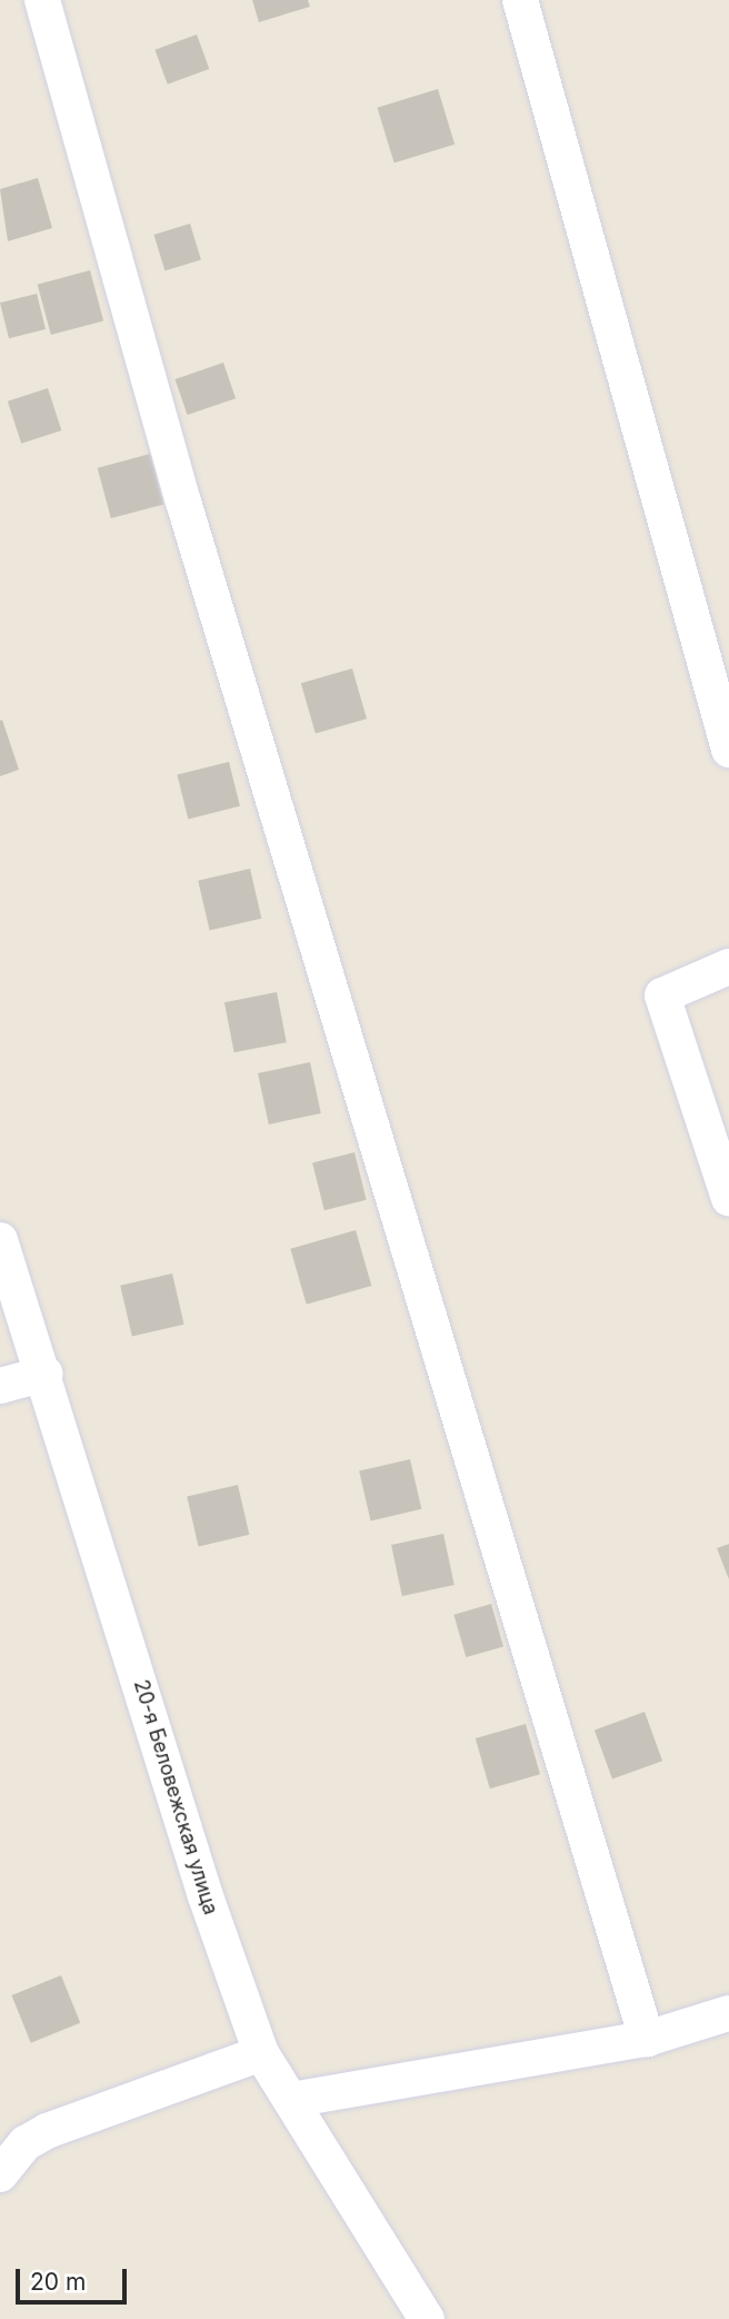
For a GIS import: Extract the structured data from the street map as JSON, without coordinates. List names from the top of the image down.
{
  "streets": {
    "street": ["20-я Беловежская улица"]
  },
  "scale_bar": "20 m"
}
